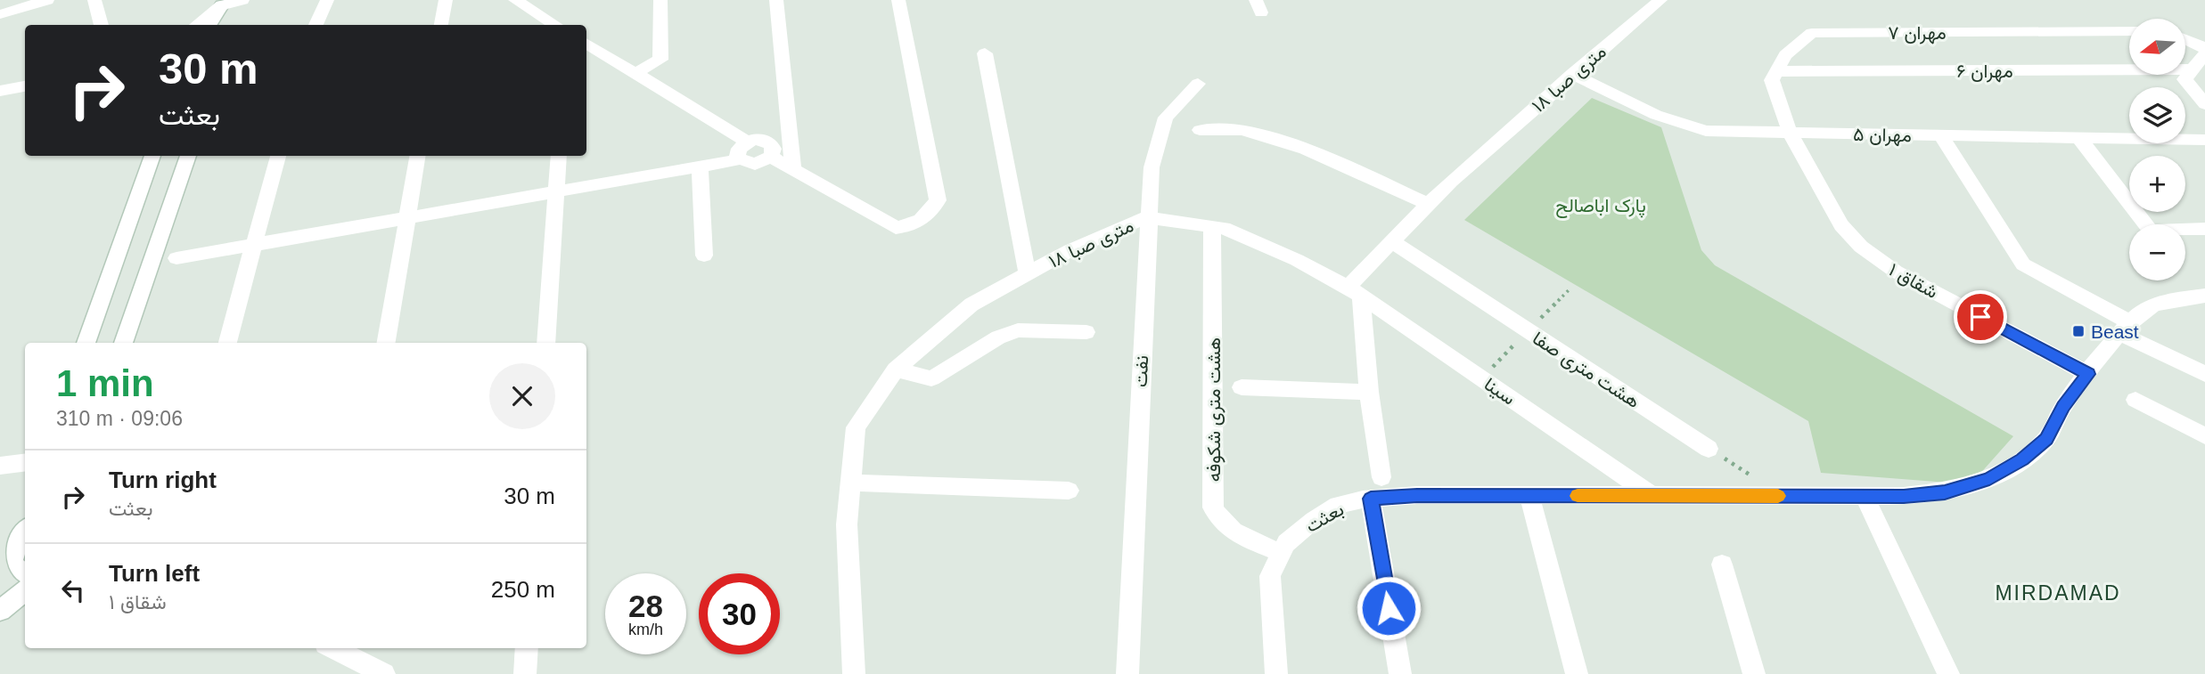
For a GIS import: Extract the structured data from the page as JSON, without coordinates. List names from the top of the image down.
{
  "streets": {
    "street": [
      "مهران ۷",
      "مهران ۶",
      "متری صبا ۱۸",
      "مهران ۵",
      "شقاق ۱",
      "هشت متری صفا",
      "نفت",
      "سینا",
      "هشت متری شکوفه",
      "بعثت"
    ]
  },
  "crossings": [
    ["مهران ۷", "مهران ۶"],
    ["متری صبا ۱۸", "مهران ۵"],
    ["متری صبا ۱۸", "هشت متری صفا"],
    ["متری صبا ۱۸", "نفت"],
    ["متری صبا ۱۸", "سینا"],
    ["متری صبا ۱۸", "هشت متری شکوفه"],
    ["مهران ۵", "شقاق ۱"],
    ["شقاق ۱", "بعثت"],
    ["سینا", "بعثت"],
    ["هشت متری شکوفه", "بعثت"]
  ],
  "districts": ["MIRDAMAD"],
  "parks": ["پارک اباصالح"],
  "places": {
    "transit": ["Beast"]
  },
  "north": "left",
  "page": {
    "map_buttons": ["+", "−"],
    "turn": ["30 m", "بعثت"],
    "heading": ["1 min", "310 m · 09:06"],
    "list": [
      {
        "name": "Turn right",
        "note": "بعثت",
        "value": "30 m"
      },
      {
        "name": "Turn left",
        "note": "شقاق ۱",
        "value": "250 m"
      }
    ],
    "speed": "28 km/h",
    "limit": "30"
  }
}
